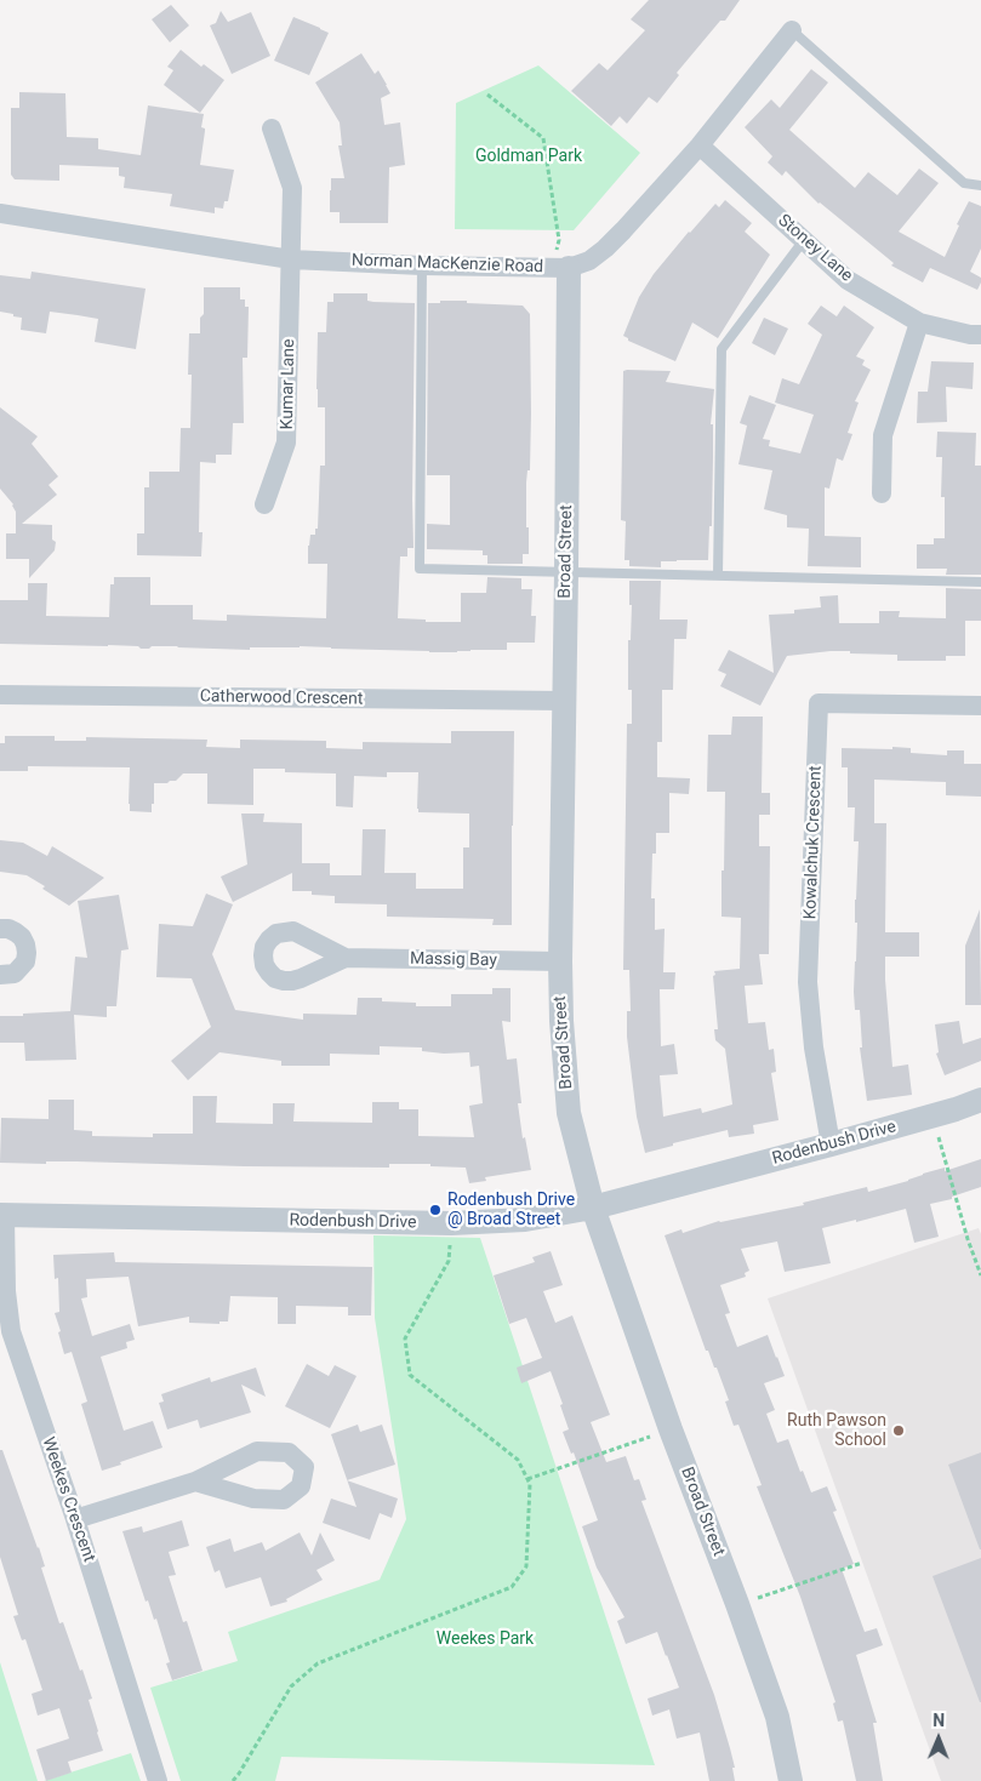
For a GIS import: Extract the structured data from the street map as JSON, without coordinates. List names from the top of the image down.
{
  "streets": {
    "street": [
      "Stoney Lane",
      "Norman MacKenzie Road",
      "Kumar Lane",
      "Broad Street",
      "Catherwood Crescent",
      "Kowalchuk Crescent",
      "Massig Bay",
      "Rodenbush Drive",
      "Weekes Crescent"
    ]
  },
  "crossings": [
    ["Stoney Lane", "Norman MacKenzie Road"],
    ["Norman MacKenzie Road", "Kumar Lane"],
    ["Norman MacKenzie Road", "Broad Street"],
    ["Broad Street", "Catherwood Crescent"],
    ["Broad Street", "Massig Bay"],
    ["Broad Street", "Rodenbush Drive"],
    ["Kowalchuk Crescent", "Rodenbush Drive"],
    ["Rodenbush Drive", "Weekes Crescent"]
  ],
  "parks": ["Goldman Park", "Weekes Park"],
  "places": ["Rodenbush Drive @ Broad Street", "Ruth Pawson School"],
  "north": "top"
}
